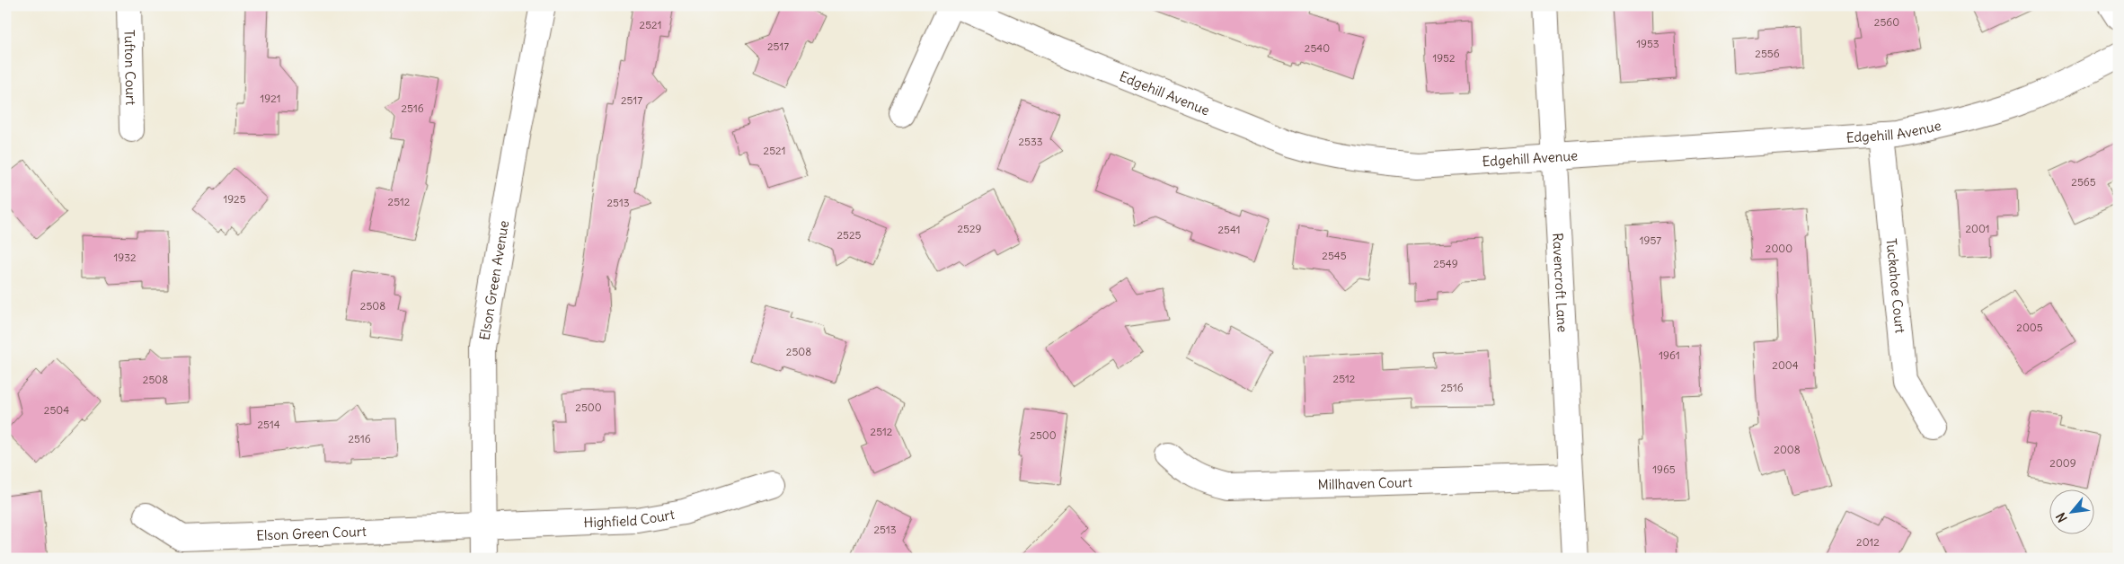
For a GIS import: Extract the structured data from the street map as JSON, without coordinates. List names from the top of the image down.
{
  "streets": {
    "street": [
      "Tufton Court",
      "Edgehill Avenue",
      "Elson Green Avenue",
      "Ravencroft Lane",
      "Tuckahoe Court",
      "Millhaven Court",
      "Highfield Court",
      "Elson Green Court"
    ]
  },
  "crossings": [
    ["Edgehill Avenue", "Ravencroft Lane"],
    ["Edgehill Avenue", "Tuckahoe Court"],
    ["Elson Green Avenue", "Highfield Court"],
    ["Elson Green Avenue", "Elson Green Court"],
    ["Ravencroft Lane", "Millhaven Court"],
    ["Highfield Court", "Elson Green Court"]
  ],
  "house_numbers": [
    "2560",
    "2521",
    "1953",
    "2517",
    "2540",
    "2556",
    "1952",
    "1921",
    "2517",
    "2516",
    "2533",
    "2521",
    "2565",
    "1925",
    "2512",
    "2513",
    "2529",
    "2001",
    "2541",
    "2525",
    "1957",
    "2000",
    "2545",
    "1932",
    "2549",
    "2508",
    "2005",
    "2508",
    "1961",
    "2004",
    "2512",
    "2508",
    "2516",
    "2500",
    "2504",
    "2514",
    "2512",
    "2500",
    "2516",
    "2008",
    "2009",
    "1965",
    "2513",
    "2012"
  ],
  "north": "bottom left"
}
